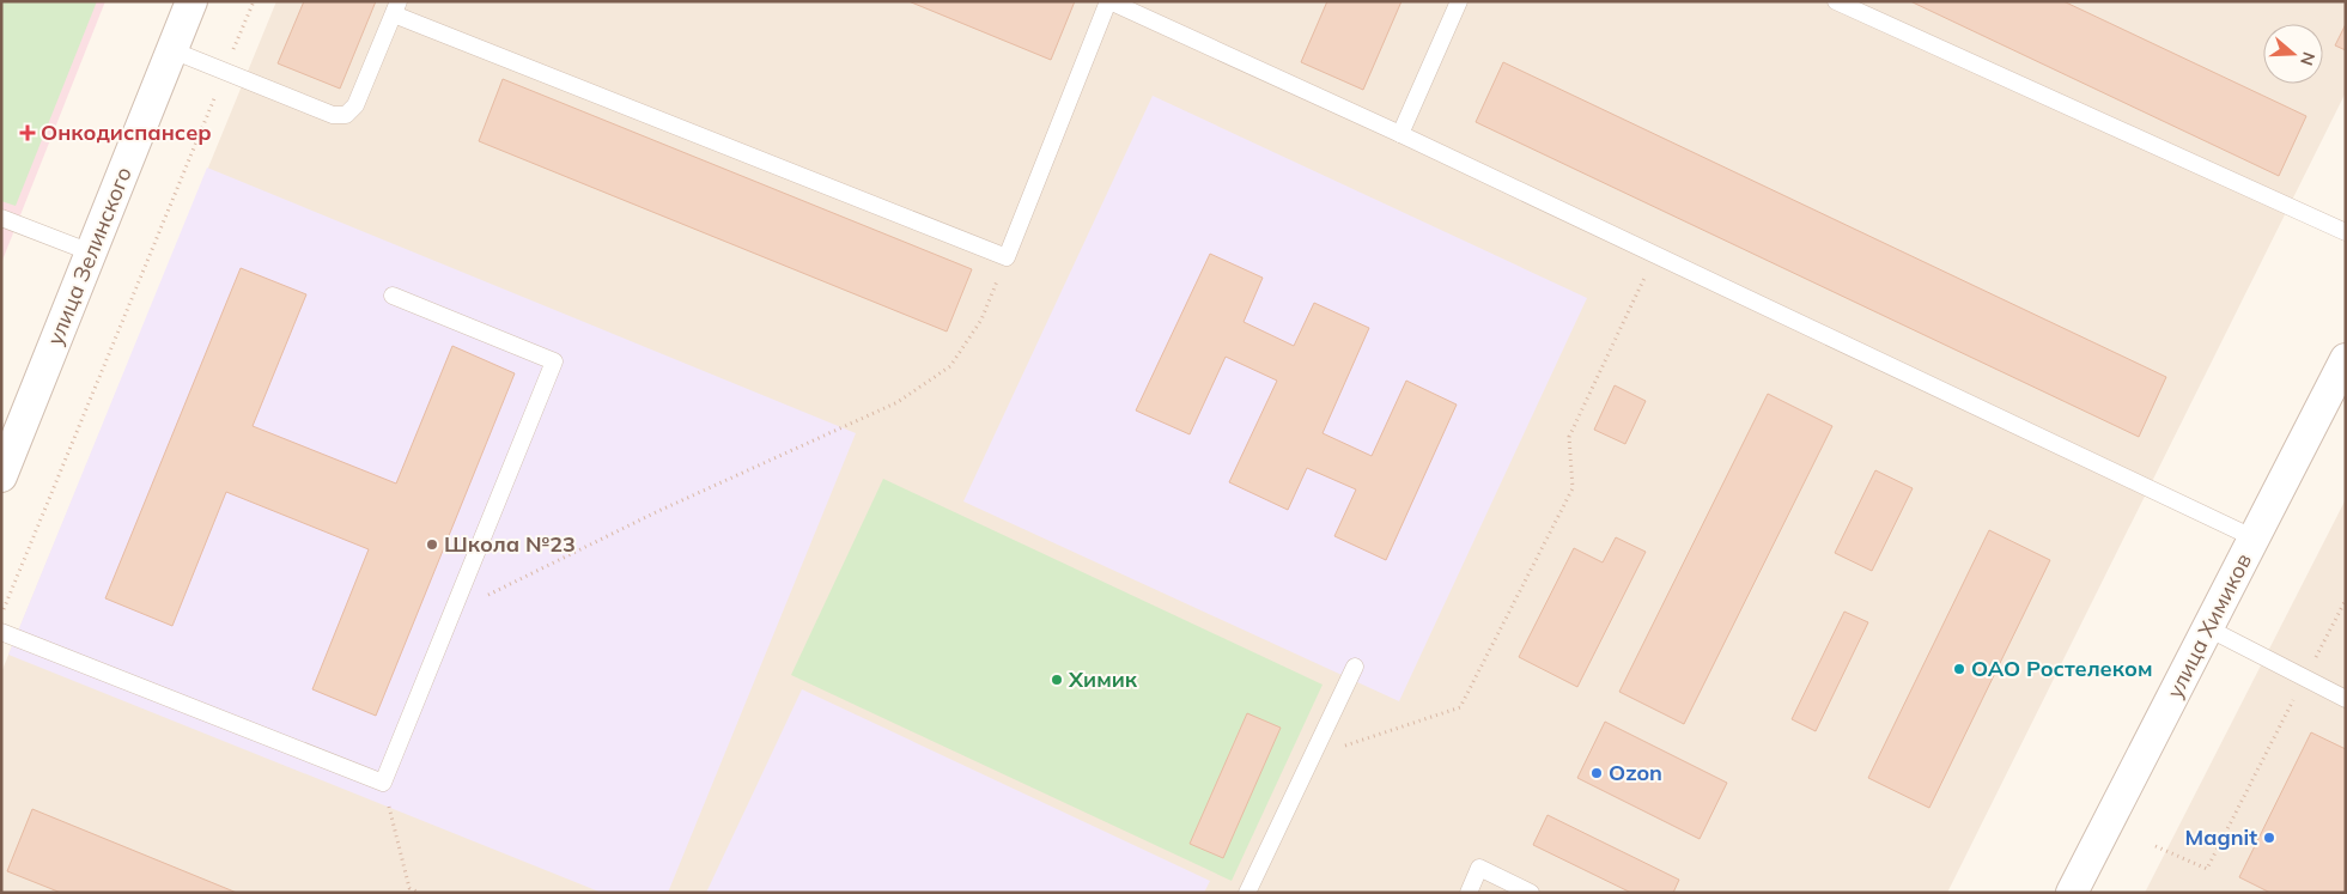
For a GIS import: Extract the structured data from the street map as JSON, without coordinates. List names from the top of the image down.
{
  "streets": {
    "street": ["улица Зелинского", "улица Химиков"]
  },
  "places": {
    "health": ["Онкодиспансер"],
    "other": [
      "Школа №23",
      "ОАО Ростелеком",
      "Химик",
      "Ozon",
      "Magnit"
    ]
  },
  "north": "right"
}
